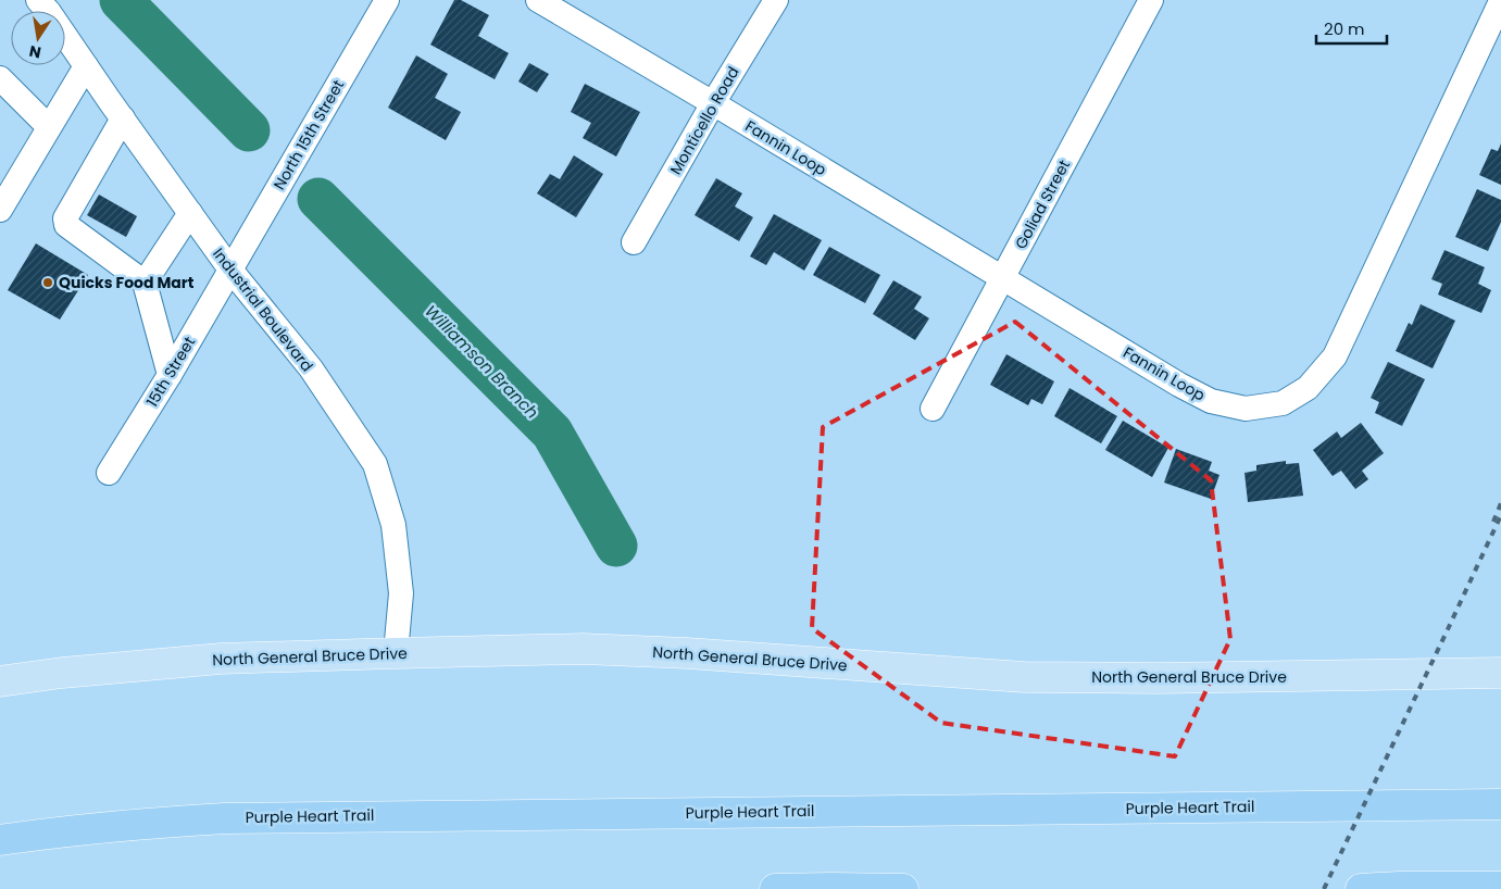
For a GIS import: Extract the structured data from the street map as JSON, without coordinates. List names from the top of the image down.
{
  "streets": {
    "highway": ["Purple Heart Trail"],
    "main road": ["North General Bruce Drive"],
    "street": [
      "Monticello Road",
      "North 15th Street",
      "Fannin Loop",
      "Goliad Street",
      "Industrial Boulevard",
      "15th Street"
    ]
  },
  "crossings": [
    ["Monticello Road", "Fannin Loop"],
    ["North 15th Street", "Industrial Boulevard"],
    ["North 15th Street", "15th Street"],
    ["Fannin Loop", "Goliad Street"],
    ["Industrial Boulevard", "15th Street"],
    ["Industrial Boulevard", "North General Bruce Drive"]
  ],
  "water": ["Williamson Branch"],
  "places": ["Quicks Food Mart"],
  "scale_bar": "20 m",
  "north": "bottom"
}
